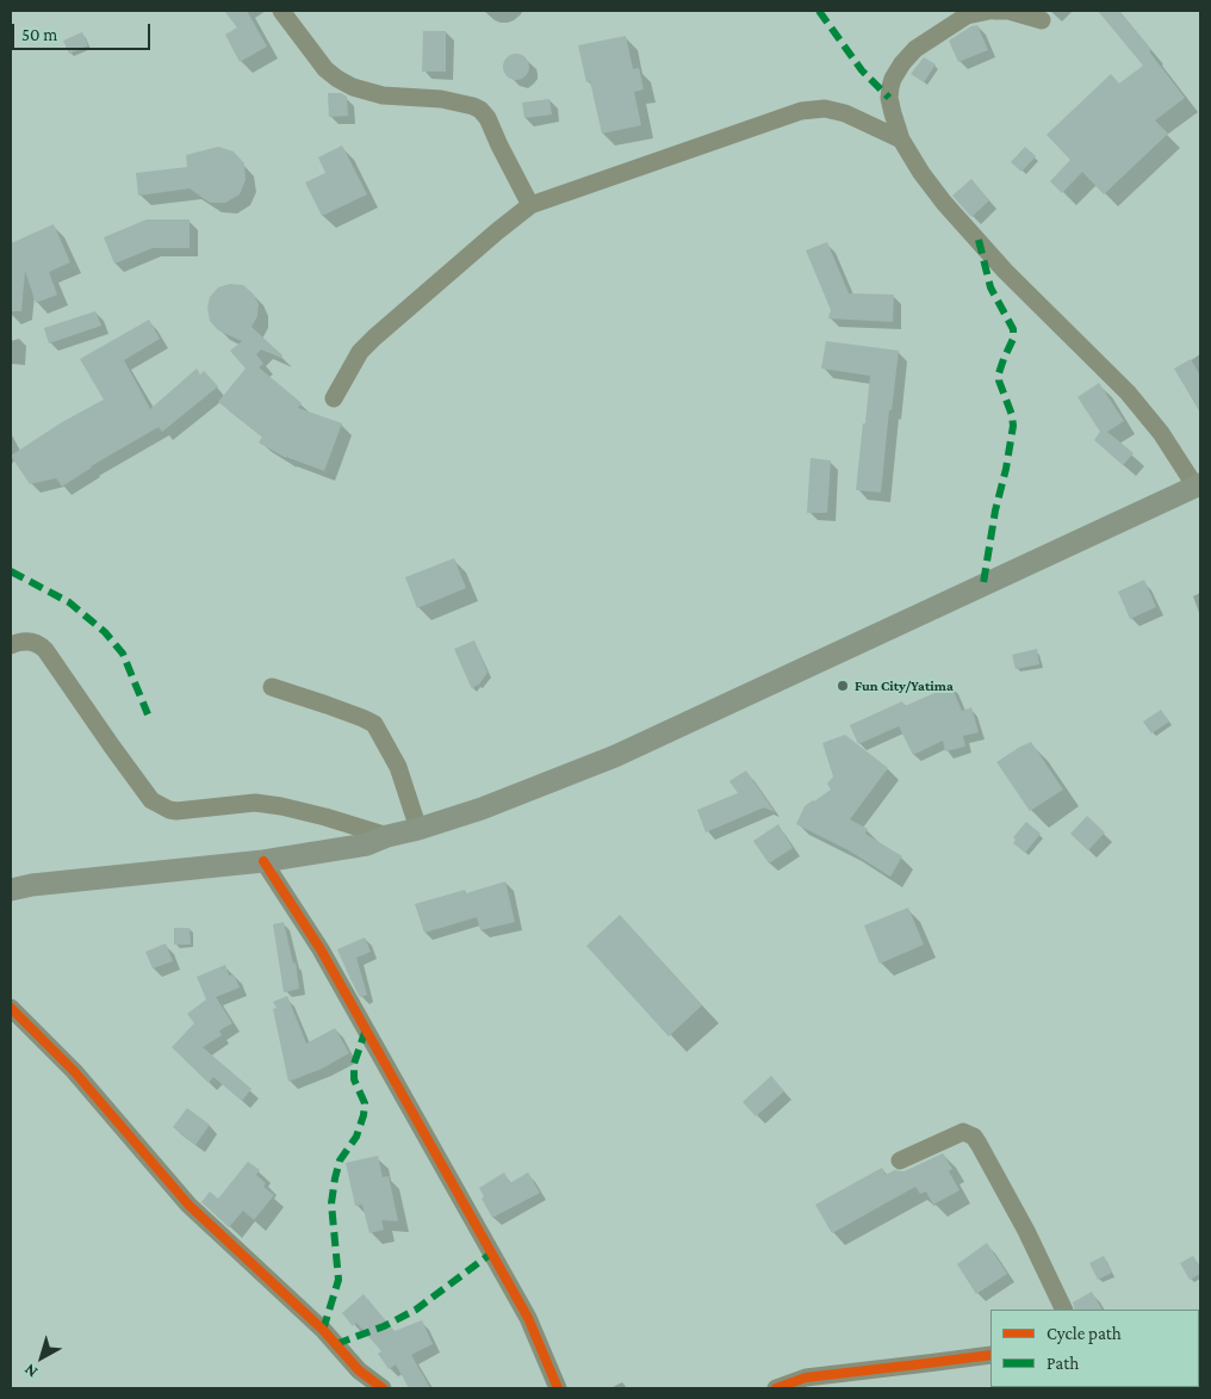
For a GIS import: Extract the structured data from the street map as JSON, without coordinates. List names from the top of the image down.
{
  "places": ["Fun City/Yatima"],
  "legend": ["Cycle path", "Path"],
  "scale_bar": "50 m",
  "north": "bottom left"
}
